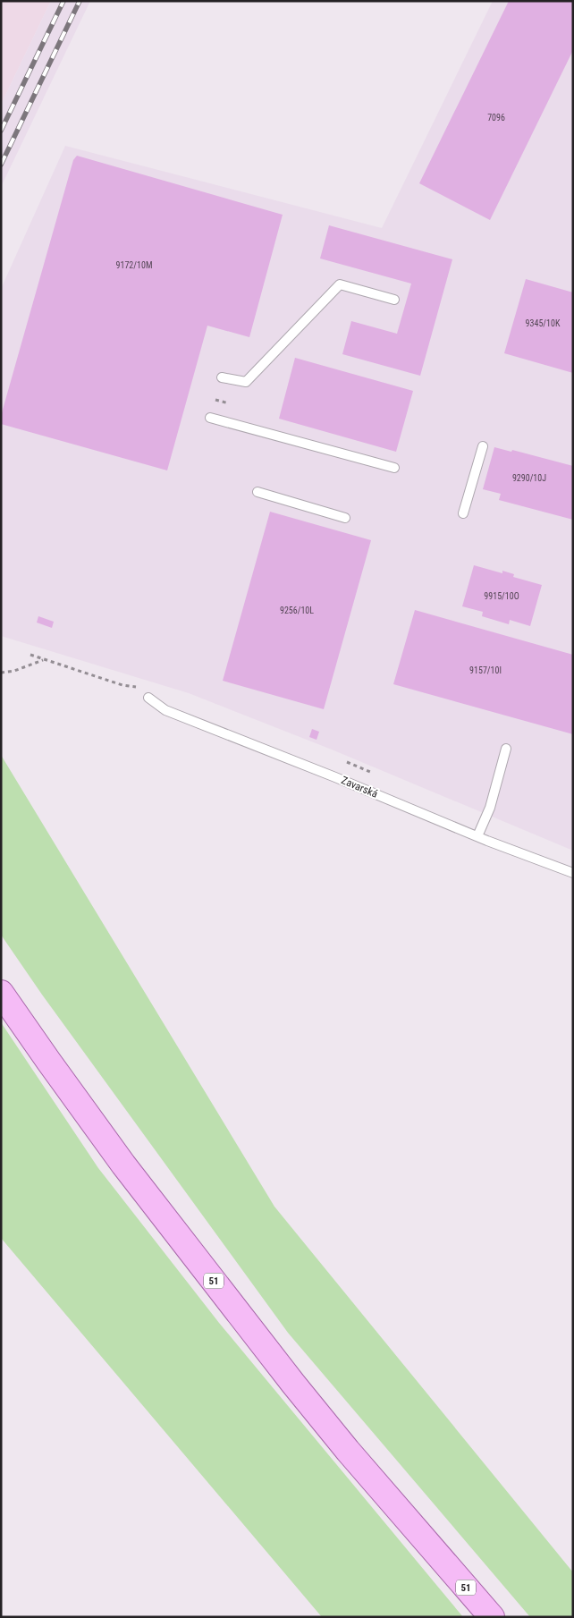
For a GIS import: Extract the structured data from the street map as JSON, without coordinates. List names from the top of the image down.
{
  "streets": {
    "main road": ["51"],
    "lane": ["Zavarská"]
  },
  "house_numbers": [
    "7096",
    "9172/10M",
    "9345/10K",
    "9290/10J",
    "9915/10O",
    "9256/10L",
    "9157/10I"
  ]
}
